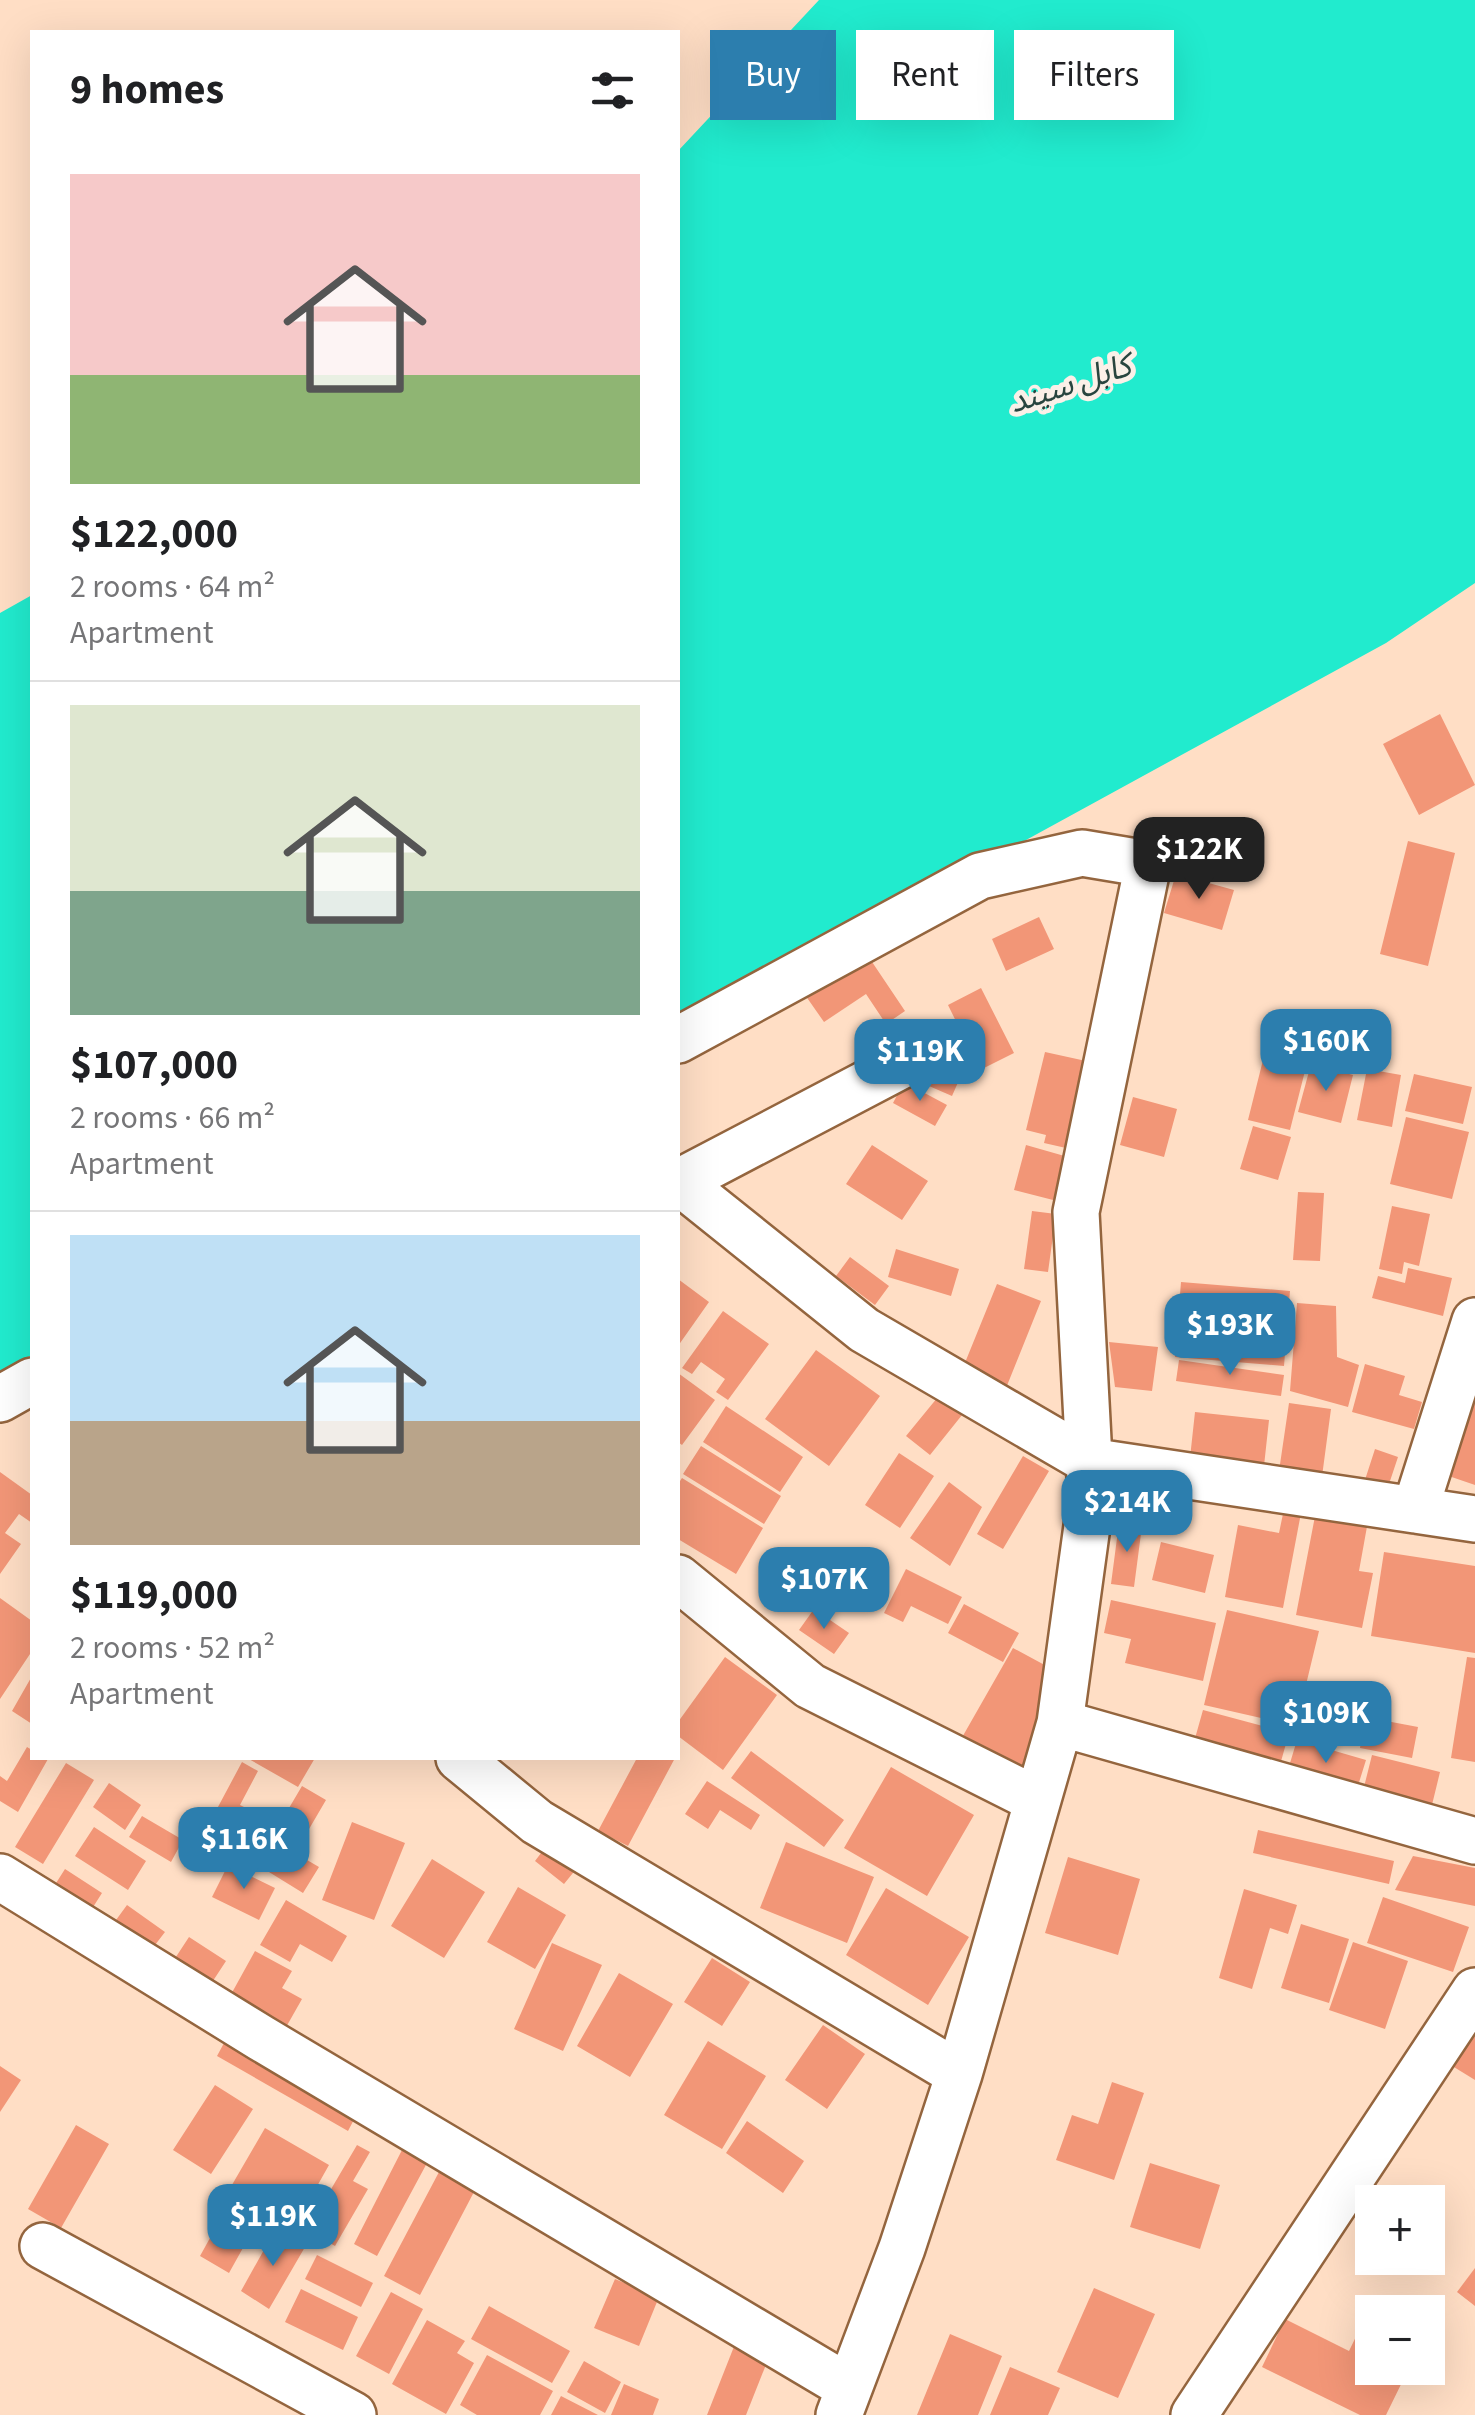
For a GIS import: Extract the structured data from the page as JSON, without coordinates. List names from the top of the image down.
{
  "water": ["کابل سيند"],
  "page": {
    "chip": ["Buy", "Rent", "Filters"],
    "heading": "9 homes",
    "list": [
      {
        "name": "$122,000",
        "note": "2 rooms · 64 m² · Apartment"
      },
      {
        "name": "$107,000",
        "note": "2 rooms · 66 m² · Apartment"
      },
      {
        "name": "$119,000",
        "note": "2 rooms · 52 m² · Apartment"
      }
    ],
    "price": [
      "$122K",
      "$160K",
      "$119K",
      "$193K",
      "$214K",
      "$107K",
      "$109K",
      "$116K",
      "$119K"
    ],
    "map_buttons": ["+", "−"]
  }
}
